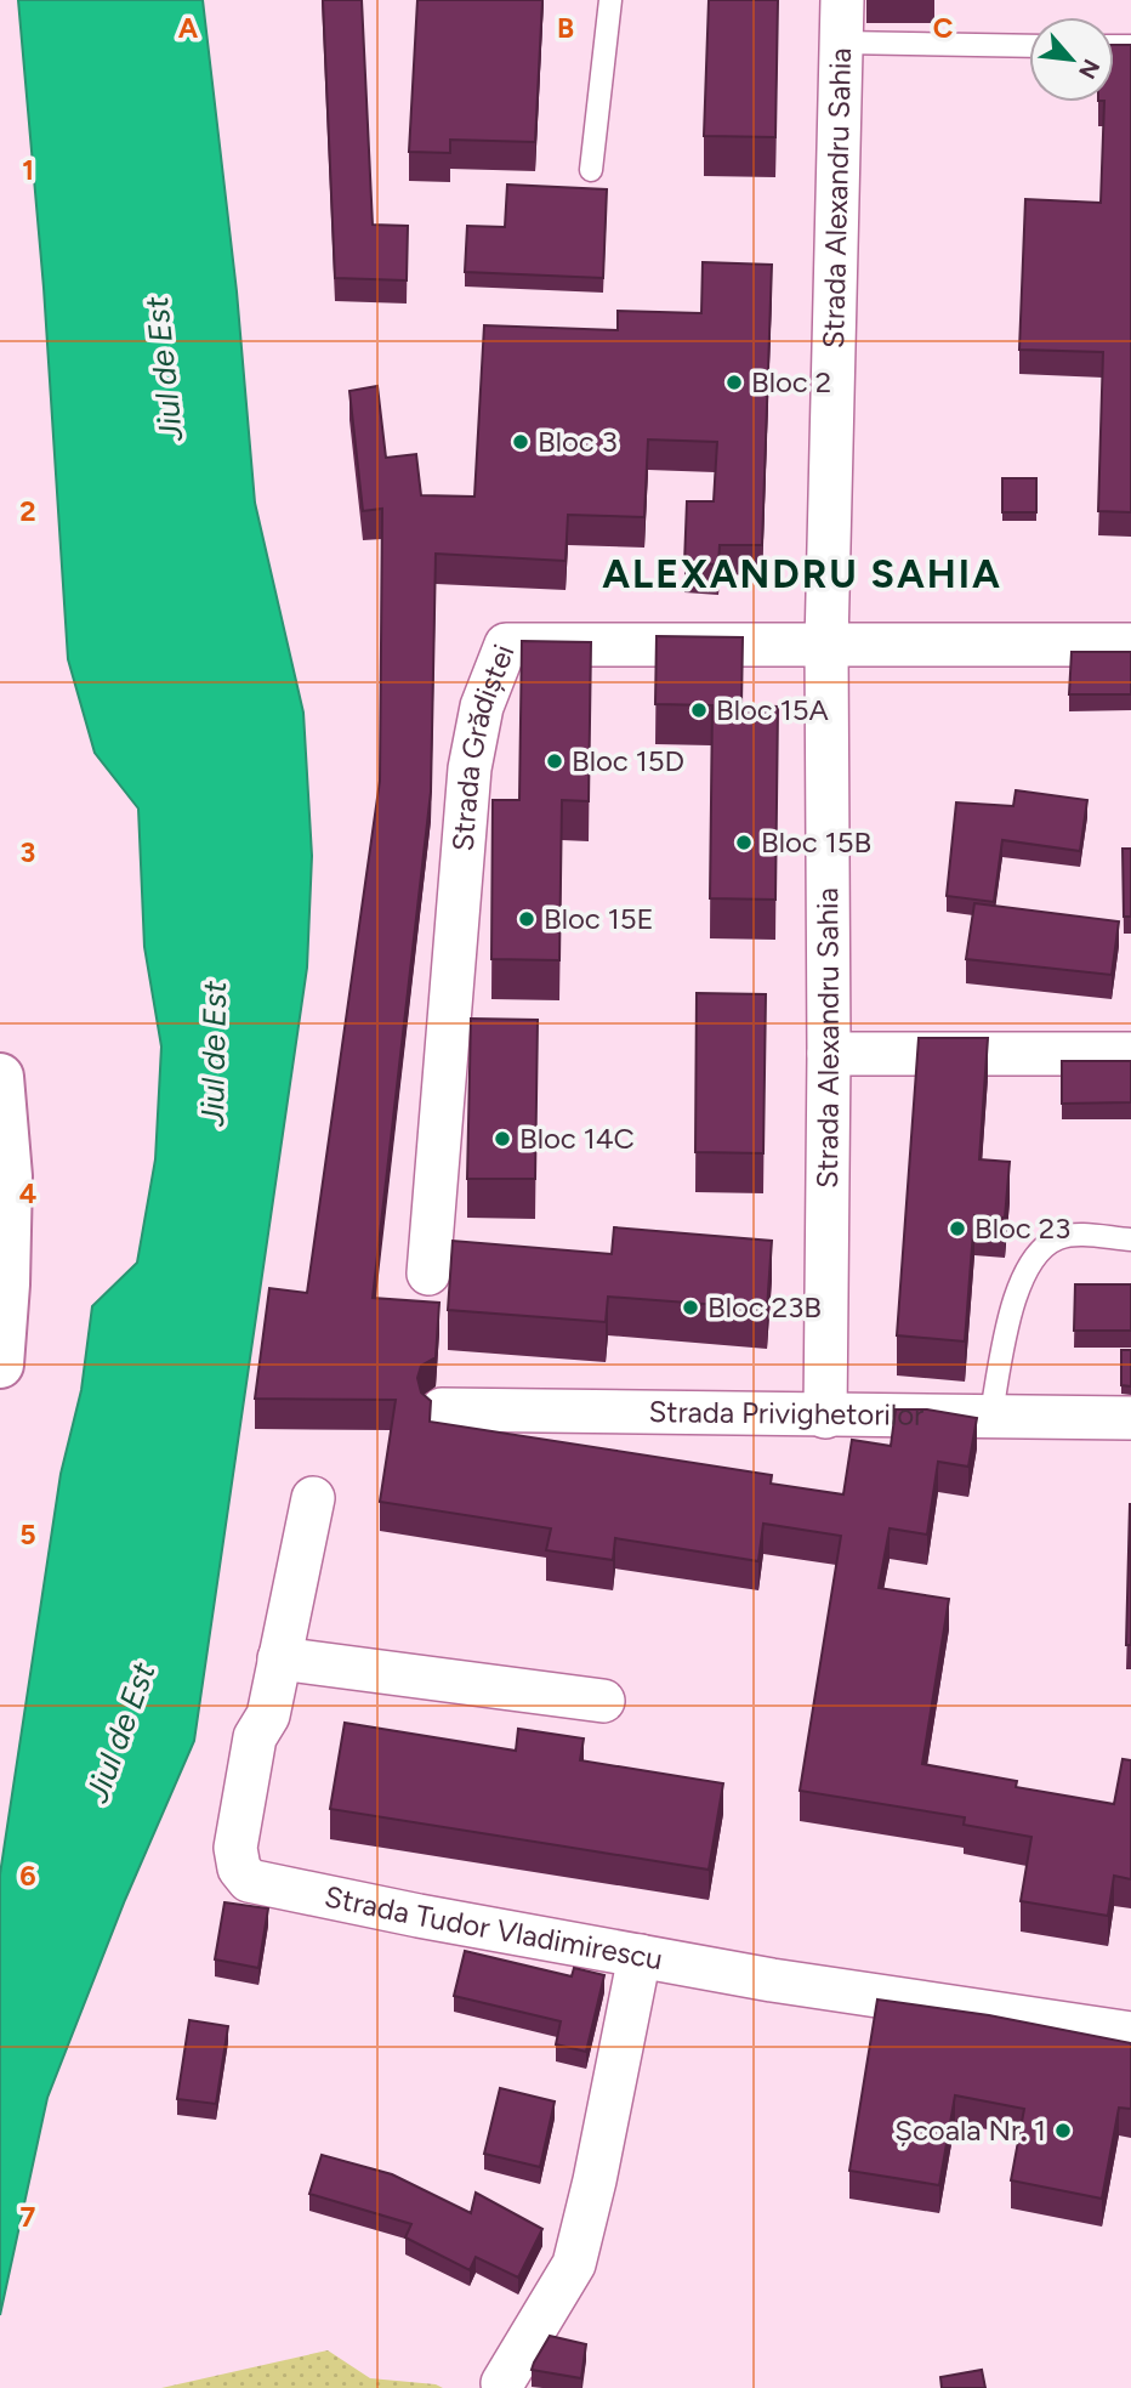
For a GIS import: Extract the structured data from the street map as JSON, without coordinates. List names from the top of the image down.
{
  "streets": {
    "street": [
      "Strada Alexandru Sahia",
      "Strada Grădiștei",
      "Strada Privighetorilor",
      "Strada Tudor Vladimirescu"
    ]
  },
  "crossings": [
    ["Strada Alexandru Sahia", "Strada Grădiștei"],
    ["Strada Alexandru Sahia", "Strada Privighetorilor"]
  ],
  "districts": ["ALEXANDRU SAHIA"],
  "water": ["Jiul de Est"],
  "places": [
    "Bloc 2",
    "Bloc 3",
    "Bloc 15A",
    "Bloc 15D",
    "Bloc 15B",
    "Bloc 15E",
    "Bloc 14C",
    "Bloc 23",
    "Bloc 23B",
    "Școala Nr. 1"
  ],
  "north": "bottom right",
  "grid": {
    "columns": ["A", "B", "C"],
    "rows": [
      "1",
      "2",
      "3",
      "4",
      "5",
      "6",
      "7"
    ]
  }
}
